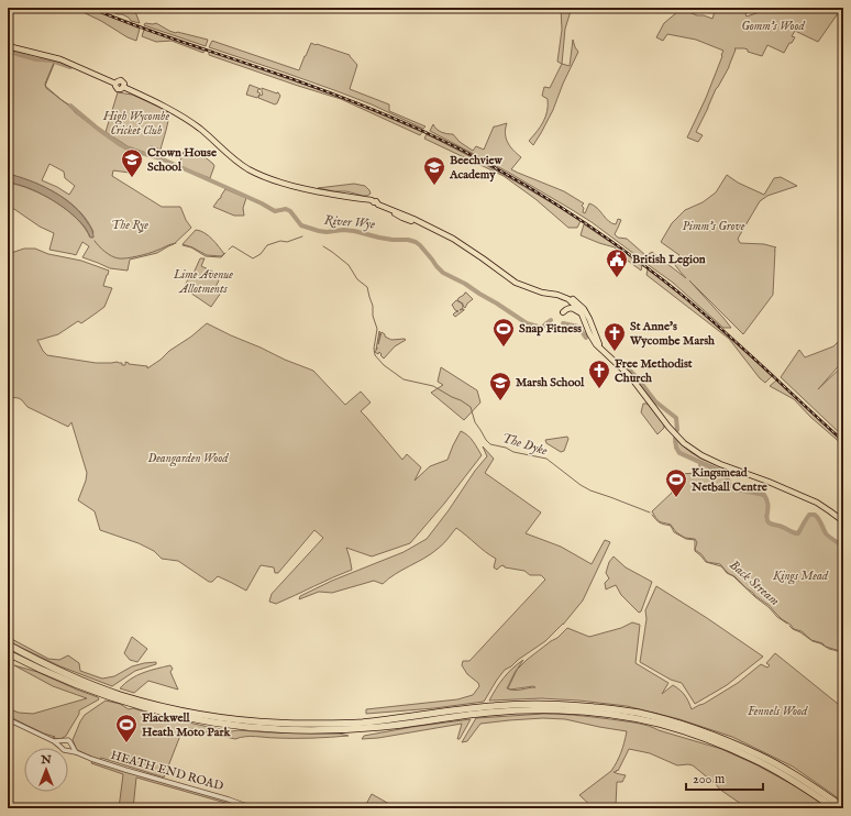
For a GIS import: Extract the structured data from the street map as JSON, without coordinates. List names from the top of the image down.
{
  "streets": {
    "street": ["HEATH END ROAD"]
  },
  "water": ["River Wye", "The Dyke", "Back Stream"],
  "parks": [
    "Gomm's Wood",
    "High Wycombe Cricket Club",
    "The Rye",
    "Pimm's Grove",
    "Lime Avenue Allotments",
    "Deangarden Wood",
    "Kings Mead",
    "Fennels Wood"
  ],
  "places": {
    "school or university": ["Crown House School", "Beechview Academy", "Marsh School"],
    "public building": ["British Legion"],
    "sports": ["Snap Fitness", "Kingsmead Netball Centre", "Flackwell Heath Moto Park"],
    "church": ["St Anne's Wycombe Marsh", "Free Methodist Church"]
  },
  "scale_bar": "200 m",
  "north": "top"
}
